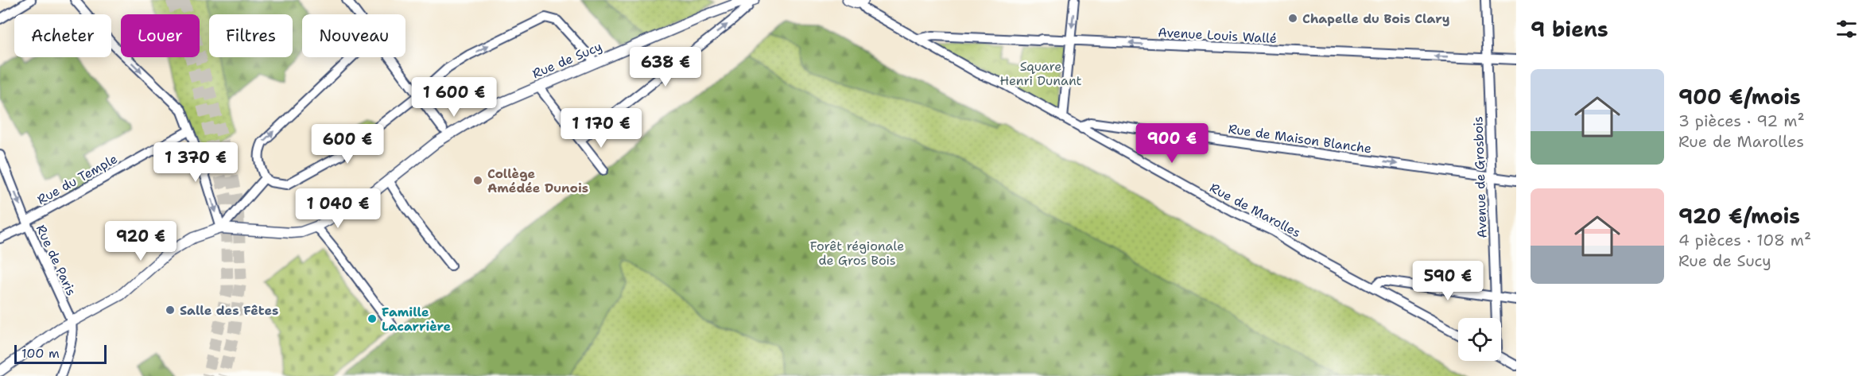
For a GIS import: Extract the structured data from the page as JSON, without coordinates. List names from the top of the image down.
{
  "streets": {
    "main road": ["Rue de Sucy"],
    "street": [
      "Avenue Louis Wallé",
      "Rue de Maison Blanche",
      "Avenue de Grosbois",
      "Rue du Temple",
      "Rue de Marolles",
      "Rue de Paris"
    ]
  },
  "crossings": [
    ["Avenue Louis Wallé", "Avenue de Grosbois"],
    ["Avenue Louis Wallé", "Rue de Marolles"],
    ["Rue de Sucy", "Rue de Paris"],
    ["Rue de Maison Blanche", "Avenue de Grosbois"],
    ["Rue de Maison Blanche", "Rue de Marolles"],
    ["Rue du Temple", "Rue de Paris"]
  ],
  "one_way": ["Avenue Louis Wallé", "Rue de Maison Blanche", "Rue de Paris"],
  "parks": ["Square Henri Dunant", "Forêt régionale de Gros Bois"],
  "places": [
    "Chapelle du Bois Clary",
    "Collège Amédée Dunois",
    "Salle des Fêtes",
    "Famille Lacarrière"
  ],
  "scale_bar": "100 m",
  "page": {
    "heading": "9 biens",
    "chip": [
      "Acheter",
      "Louer",
      "Filtres",
      "Nouveau"
    ],
    "price": [
      "638 €",
      "1 600 €",
      "1 170 €",
      "900 €",
      "600 €",
      "1 370 €",
      "1 040 €",
      "920 €",
      "590 €"
    ],
    "list": [
      {
        "name": "900 €/mois",
        "note": "3 pièces · 92 m² · Rue de Marolles"
      },
      {
        "name": "920 €/mois",
        "note": "4 pièces · 108 m² · Rue de Sucy"
      }
    ],
    "scale": "100 m"
  }
}
